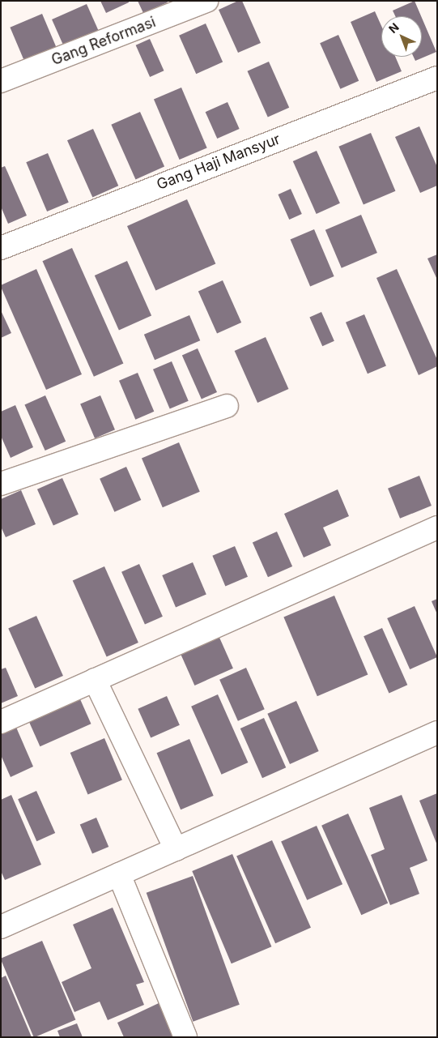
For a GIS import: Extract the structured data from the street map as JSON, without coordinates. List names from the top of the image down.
{
  "streets": {
    "street": ["Gang Reformasi", "Gang Haji Mansyur"]
  },
  "north": "top left"
}
